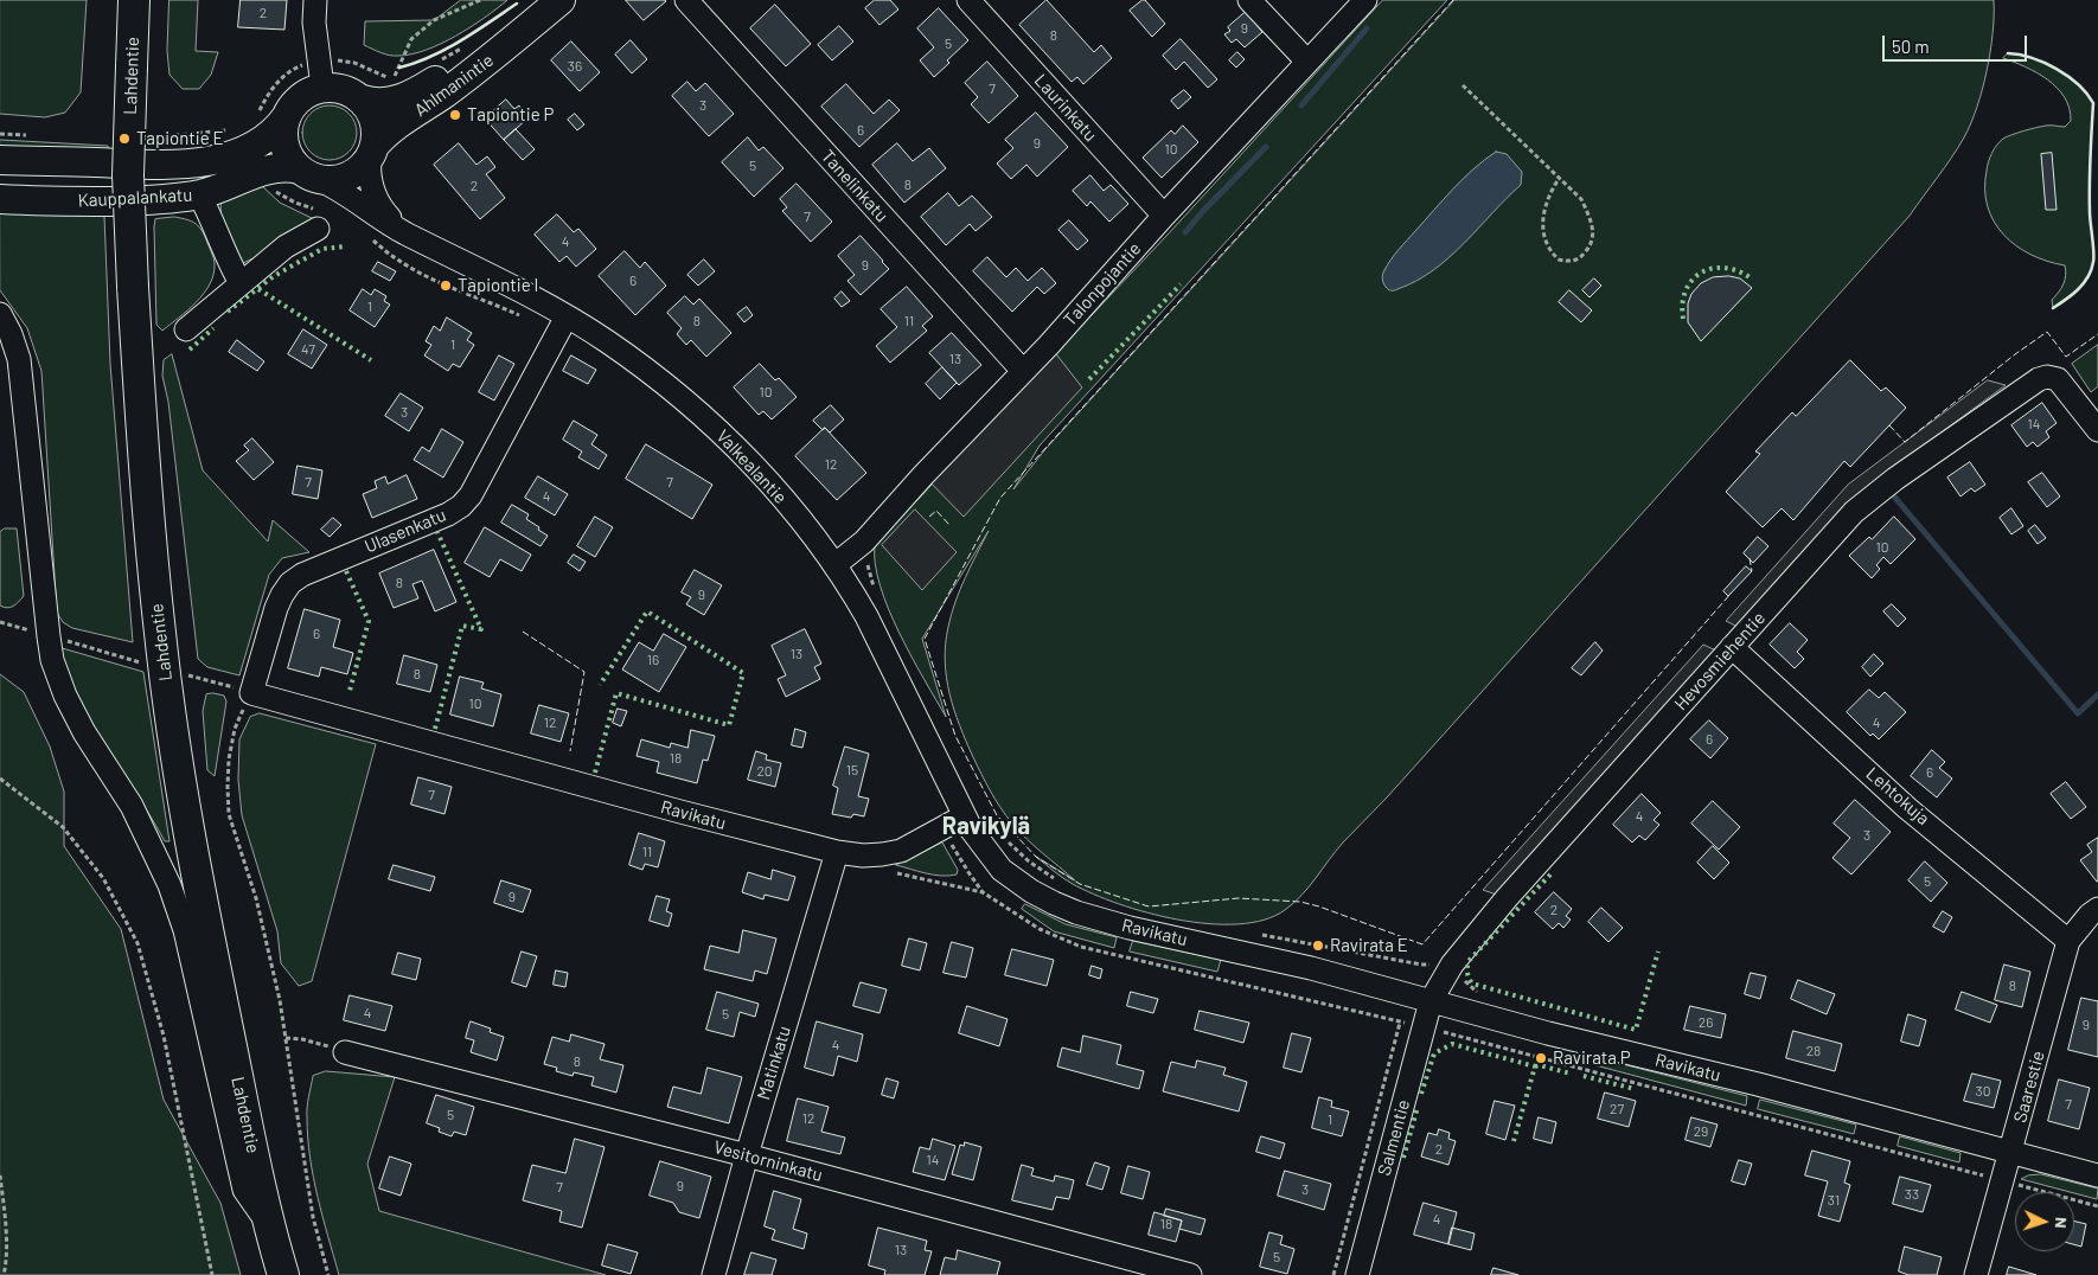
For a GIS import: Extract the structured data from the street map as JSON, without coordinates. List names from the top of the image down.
{
  "streets": {
    "highway": ["Lahdentie"],
    "main road": ["Ahlmanintie", "Kauppalankatu"],
    "street": [
      "Laurinkatu",
      "Tanelinkatu",
      "Talonpojantie",
      "Valkealantie",
      "Ulasenkatu",
      "Hevosmiehentie",
      "Lehtokuja",
      "Ravikatu",
      "Matinkatu",
      "Saarestie",
      "Salmentie",
      "Vesitorninkatu"
    ]
  },
  "crossings": [
    ["Ahlmanintie", "Kauppalankatu"],
    ["Ahlmanintie", "Valkealantie"],
    ["Laurinkatu", "Talonpojantie"],
    ["Tanelinkatu", "Talonpojantie"],
    ["Kauppalankatu", "Valkealantie"],
    ["Talonpojantie", "Valkealantie"],
    ["Valkealantie", "Ulasenkatu"],
    ["Valkealantie", "Ravikatu"],
    ["Ulasenkatu", "Ravikatu"],
    ["Hevosmiehentie", "Lehtokuja"],
    ["Hevosmiehentie", "Ravikatu"],
    ["Hevosmiehentie", "Salmentie"],
    ["Lehtokuja", "Saarestie"],
    ["Ravikatu", "Matinkatu"],
    ["Ravikatu", "Saarestie"],
    ["Ravikatu", "Salmentie"],
    ["Matinkatu", "Vesitorninkatu"]
  ],
  "districts": ["Ravikylä"],
  "places": [
    "Tapiontie P",
    "Tapiontie E",
    "Tapiontie I",
    "Ravirata E",
    "Ravirata P"
  ],
  "house_numbers": [
    "2",
    "9",
    "8",
    "5",
    "36",
    "7",
    "3",
    "6",
    "9",
    "10",
    "5",
    "8",
    "2",
    "7",
    "4",
    "9",
    "6",
    "1",
    "8",
    "11",
    "1",
    "47",
    "13",
    "10",
    "3",
    "14",
    "12",
    "7",
    "7",
    "4",
    "10",
    "8",
    "9",
    "6",
    "13",
    "16",
    "8",
    "10",
    "12",
    "4",
    "6",
    "18",
    "15",
    "20",
    "6",
    "7",
    "4",
    "3",
    "11",
    "5",
    "9",
    "2",
    "8",
    "4",
    "5",
    "26",
    "9",
    "4",
    "28",
    "8",
    "30",
    "7",
    "27",
    "5",
    "12",
    "1",
    "29",
    "2",
    "14",
    "9",
    "7",
    "3",
    "33",
    "31",
    "4",
    "18",
    "13",
    "5"
  ],
  "scale_bar": "50 m",
  "north": "right"
}
